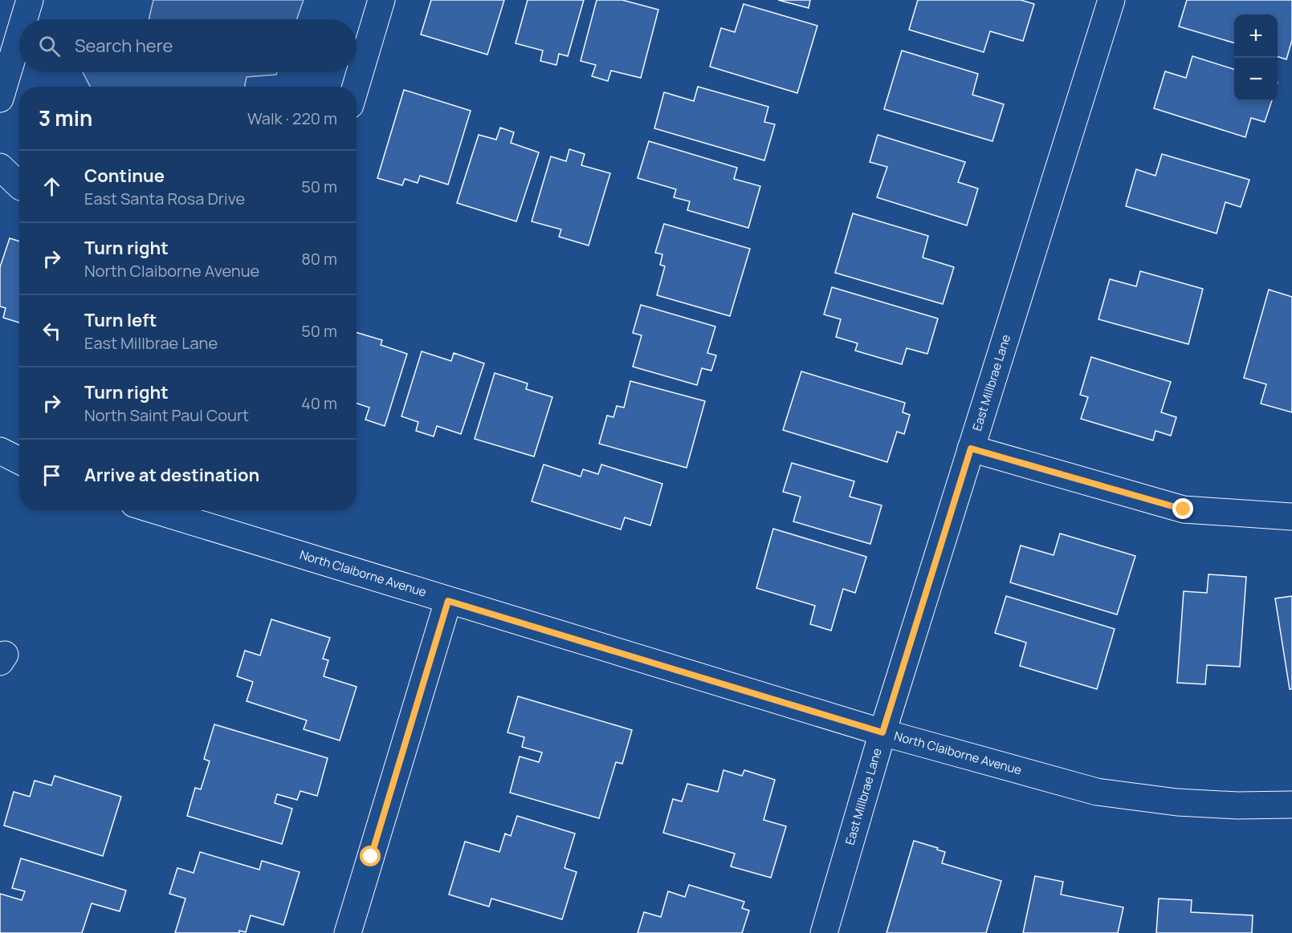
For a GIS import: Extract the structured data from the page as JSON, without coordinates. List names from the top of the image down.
{
  "streets": {
    "street": ["East Millbrae Lane", "North Claiborne Avenue"]
  },
  "crossings": [
    ["East Millbrae Lane", "North Claiborne Avenue"]
  ],
  "page": {
    "map_buttons": ["+", "−"],
    "search": "Search here",
    "heading": ["3 min", "Walk · 220 m"],
    "list": [
      ["Continue", "East Santa Rosa Drive", "50 m"],
      ["Turn right", "North Claiborne Avenue", "80 m"],
      ["Turn left", "East Millbrae Lane", "50 m"],
      ["Turn right", "North Saint Paul Court", "40 m"],
      "Arrive at destination"
    ]
  }
}
